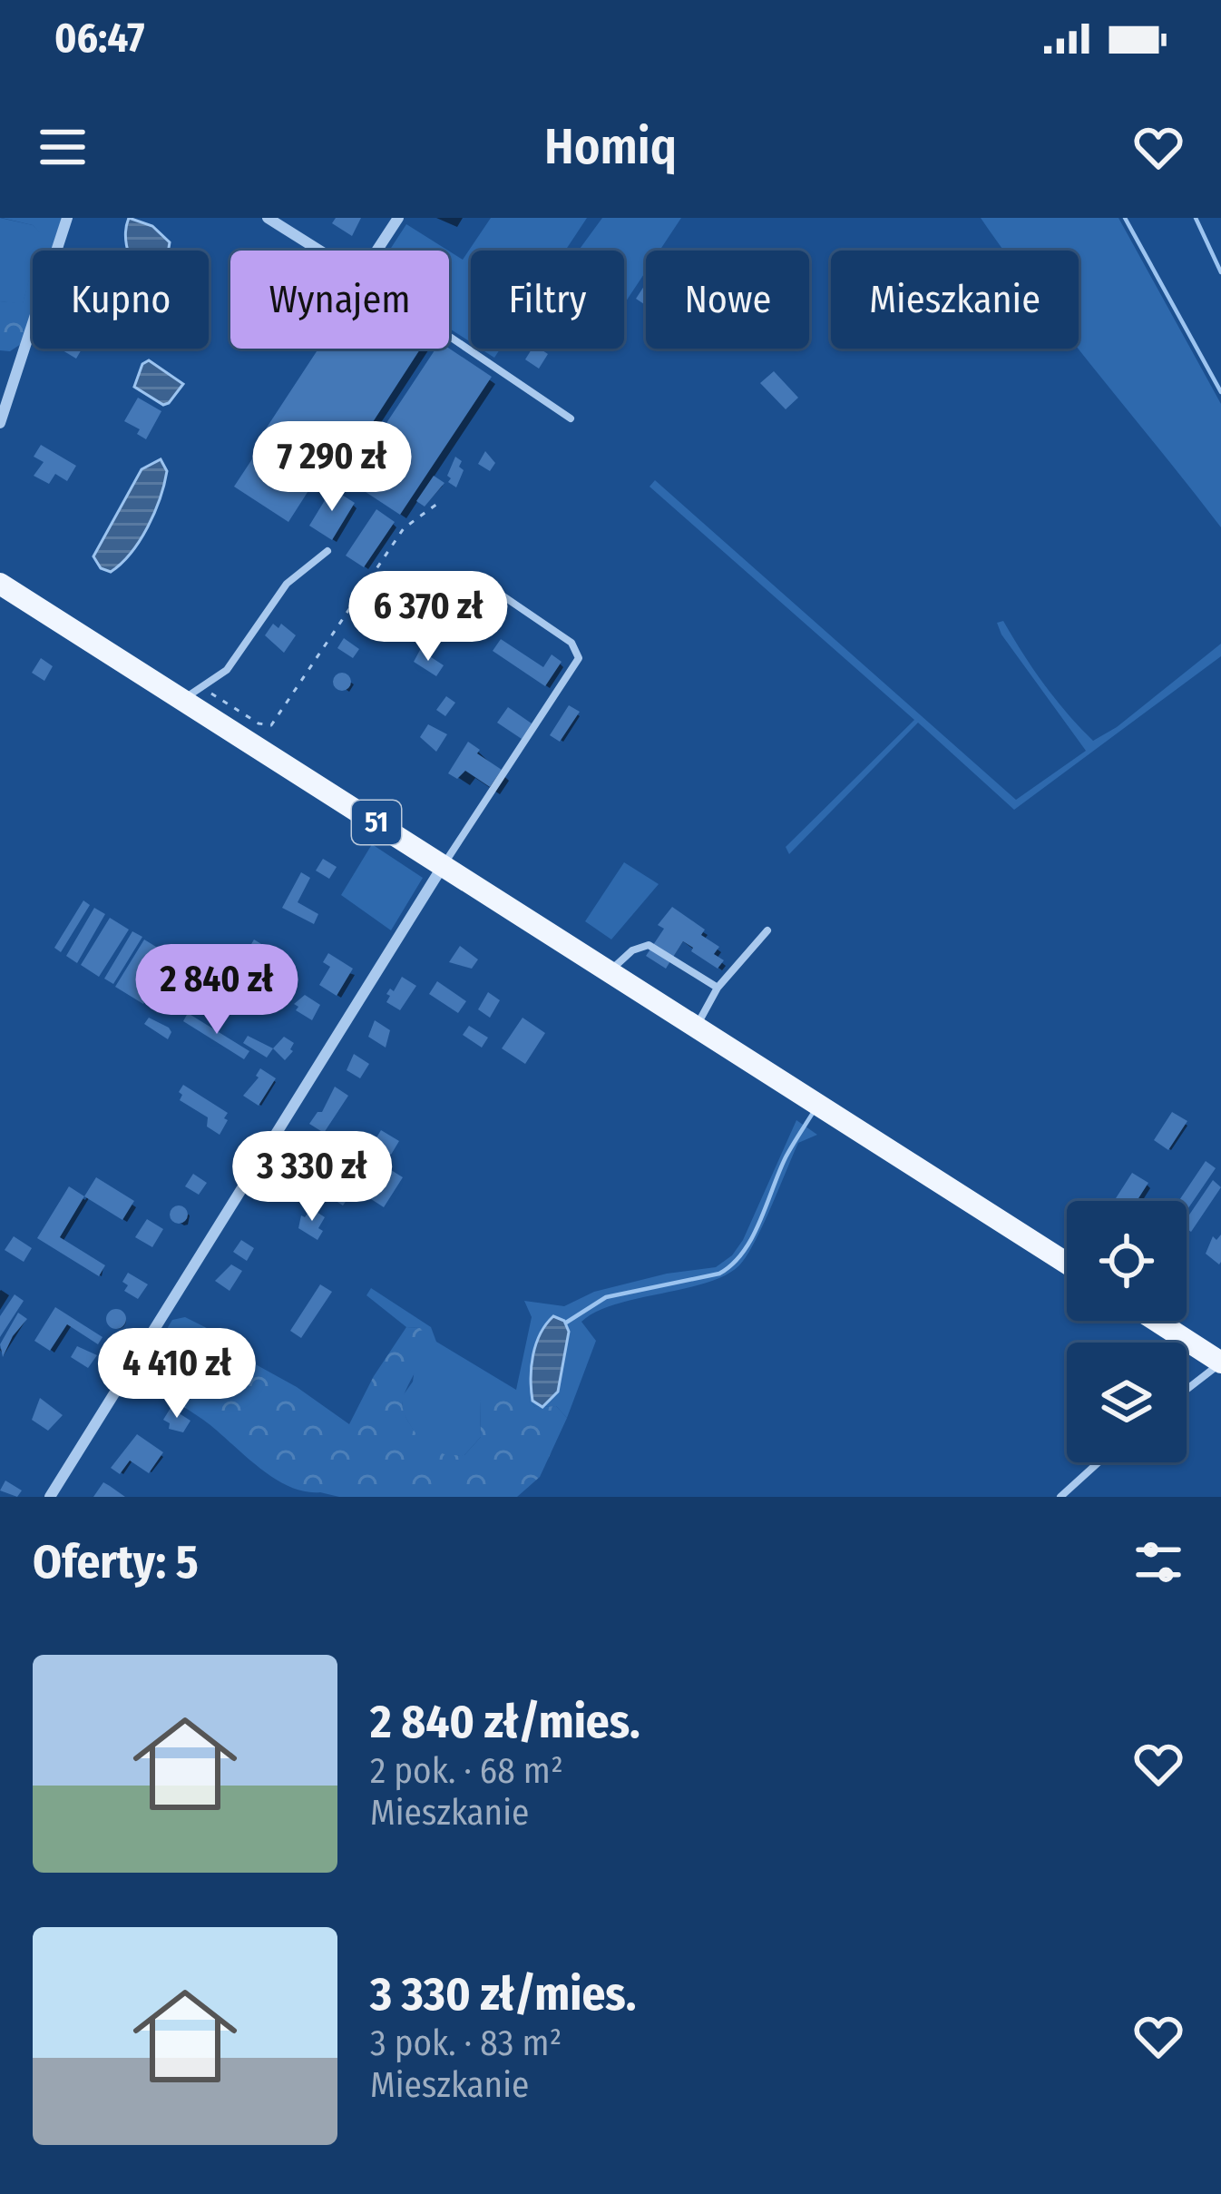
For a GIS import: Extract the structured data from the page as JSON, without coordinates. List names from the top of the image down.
{
  "streets": {
    "main road": ["51"]
  },
  "page": {
    "status": "06:47",
    "header": "Homiq",
    "chip": [
      "Kupno",
      "Wynajem",
      "Filtry",
      "Nowe",
      "Mieszkanie"
    ],
    "price": [
      "7 290 zł",
      "6 370 zł",
      "2 840 zł",
      "3 330 zł",
      "4 410 zł"
    ],
    "heading": "Oferty: 5",
    "list": [
      {
        "name": "2 840 zł/mies.",
        "note": "2 pok. · 68 m² · Mieszkanie"
      },
      {
        "name": "3 330 zł/mies.",
        "note": "3 pok. · 83 m² · Mieszkanie"
      }
    ]
  }
}
